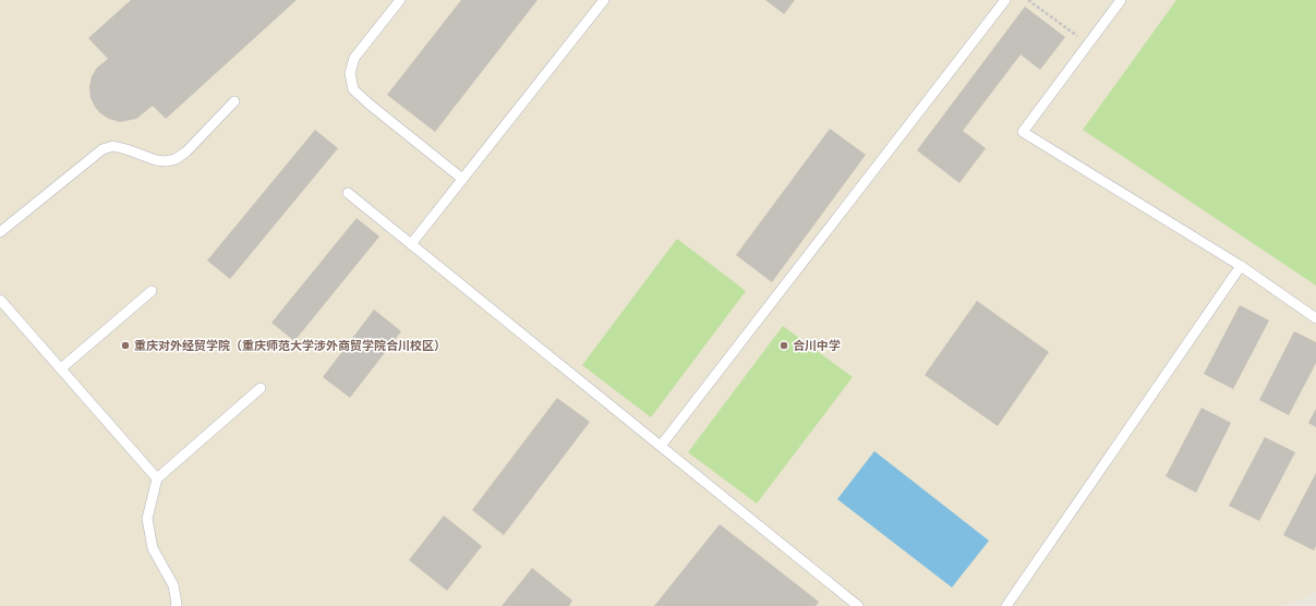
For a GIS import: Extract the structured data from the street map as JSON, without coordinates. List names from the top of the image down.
{
  "places": ["重庆对外经贸学院（重庆师范大学涉外商贸学院合川校区）", "合川中学"]
}
